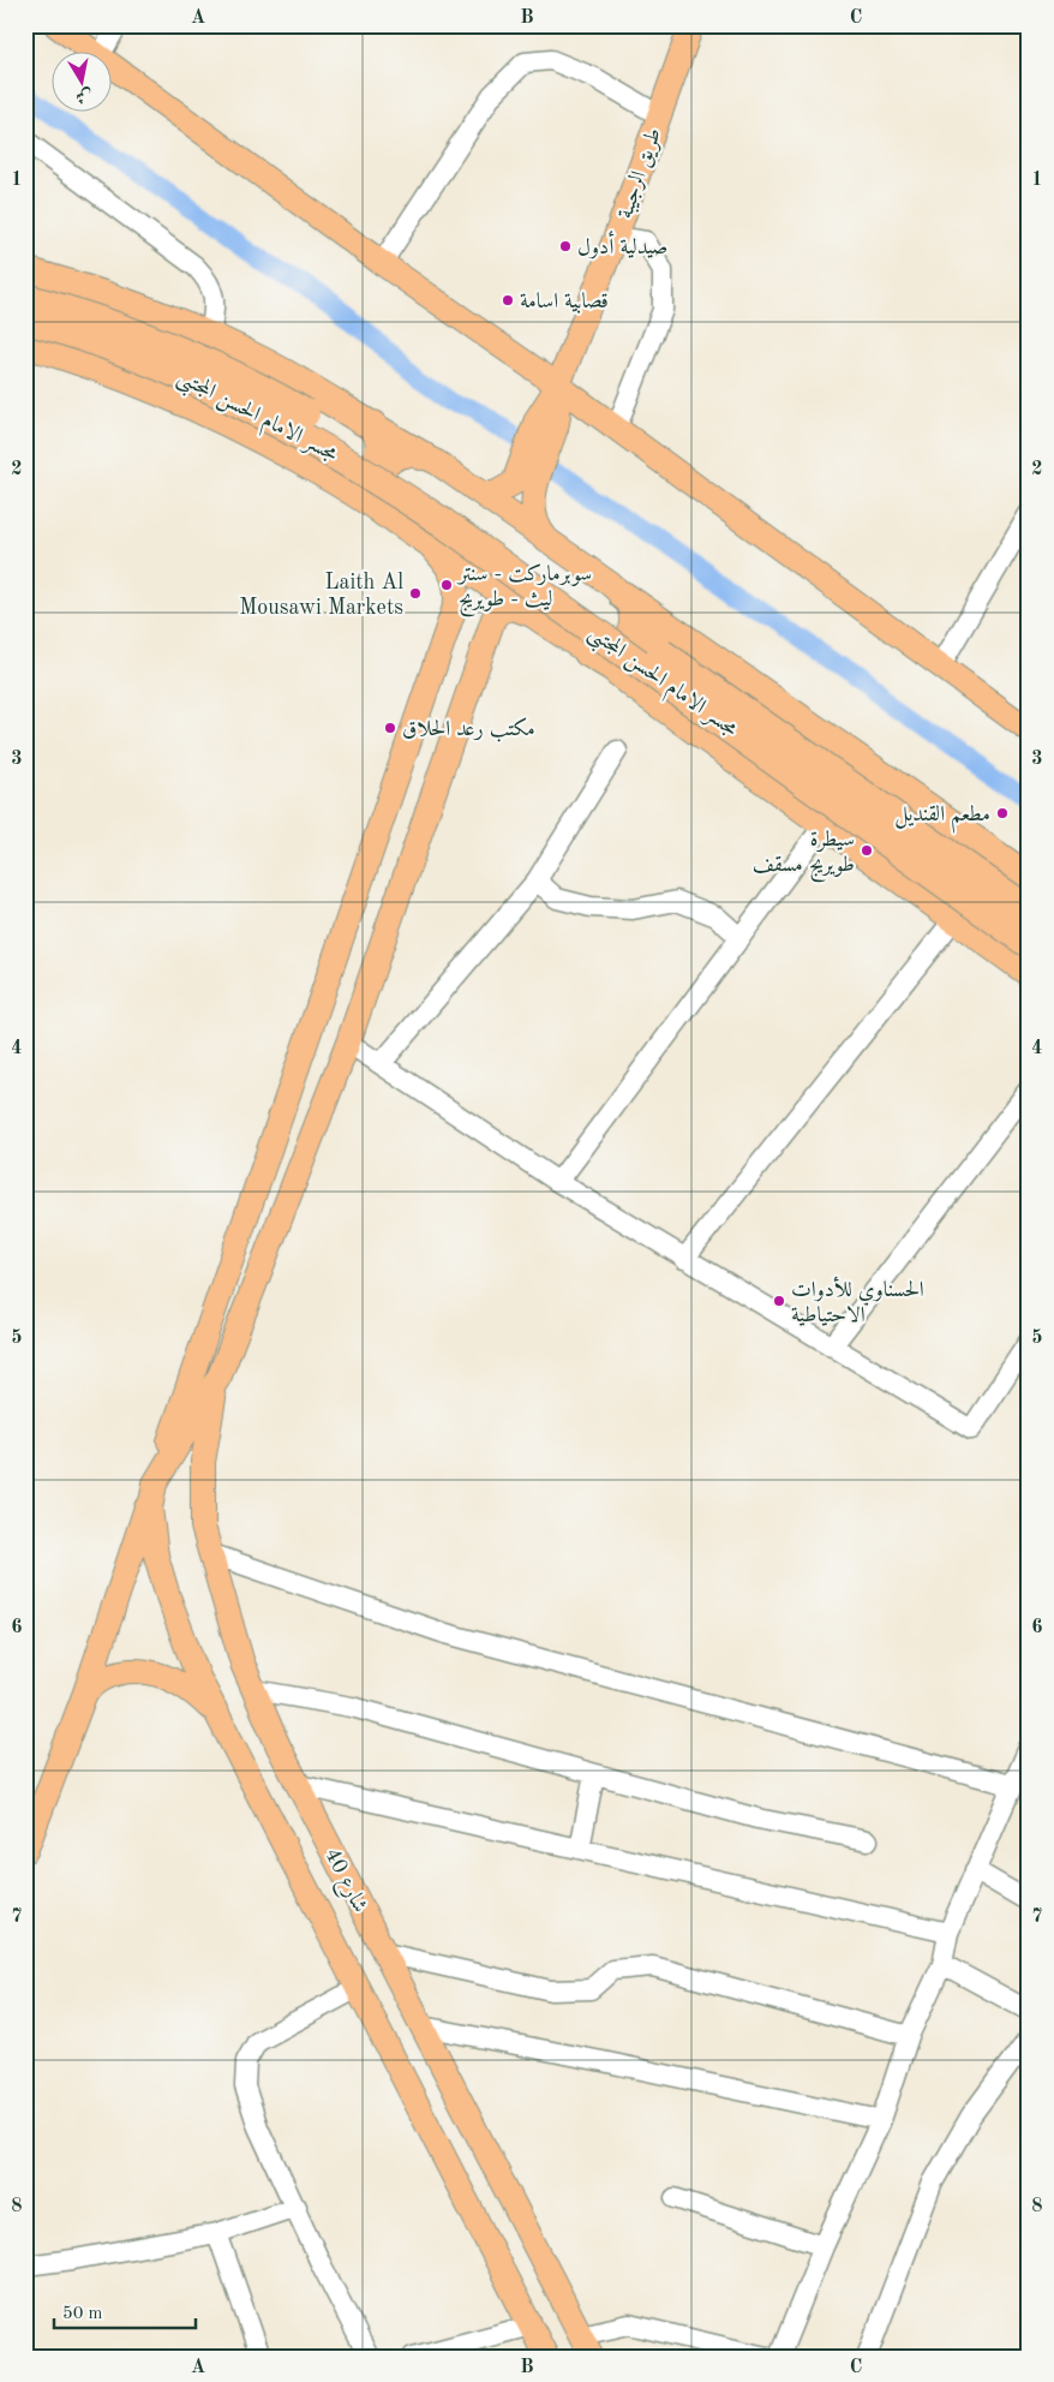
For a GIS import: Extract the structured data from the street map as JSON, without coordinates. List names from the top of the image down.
{
  "streets": {
    "highway": ["مجسر الامام الحسن المجتبى"],
    "main road": ["طريق الرجيبة", "شارع 40"]
  },
  "places": [
    "صيدلية أدول",
    "قصابية اسامة",
    "سوبرماركت - سنتر ليث - طويريج",
    "Laith Al Mousawi Markets",
    "مكتب رعد الحلاق",
    "مطعم القنديل",
    "سيطرة طويريج مسقف",
    "الحسناوي للأدوات الاحتياطية"
  ],
  "scale_bar": "50 m",
  "north": "bottom",
  "grid": {
    "columns": ["A", "B", "C"],
    "rows": [
      "1",
      "2",
      "3",
      "4",
      "5",
      "6",
      "7",
      "8"
    ]
  }
}
